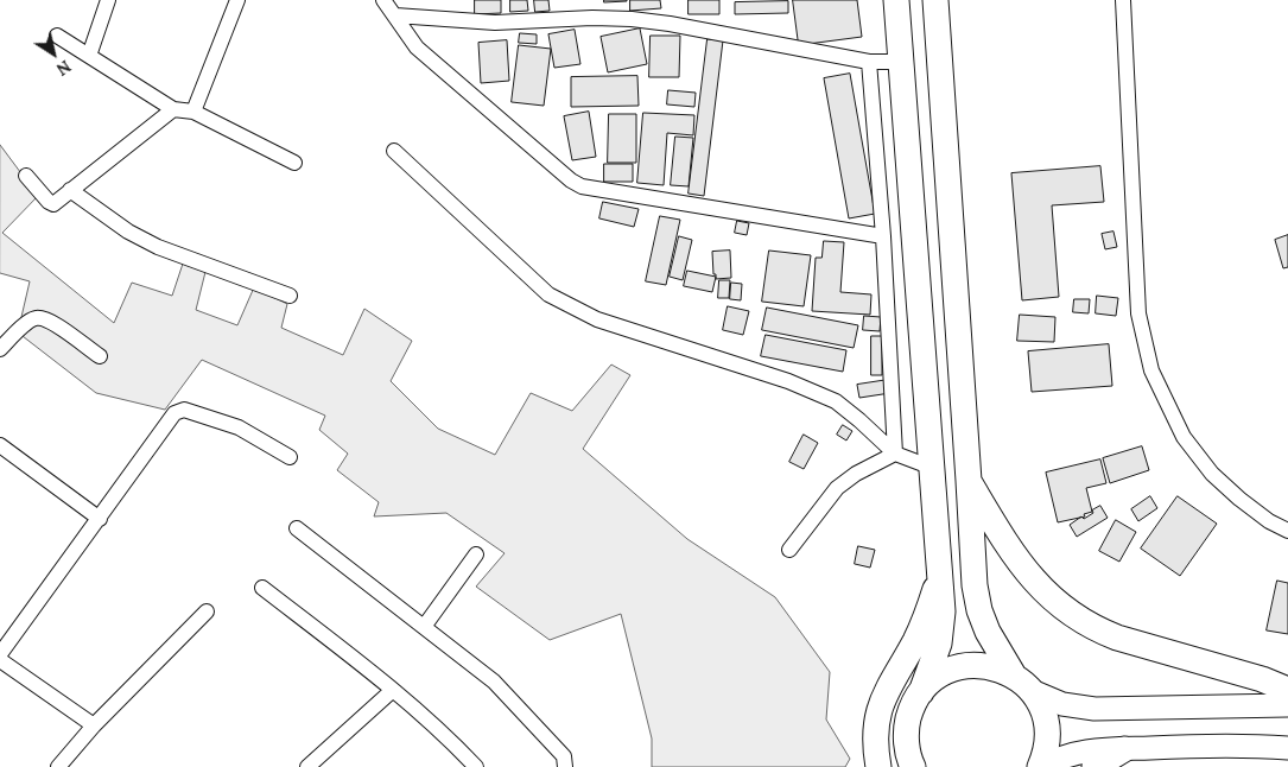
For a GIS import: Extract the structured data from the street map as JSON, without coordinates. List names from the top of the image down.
{
  "north": "bottom right"
}
